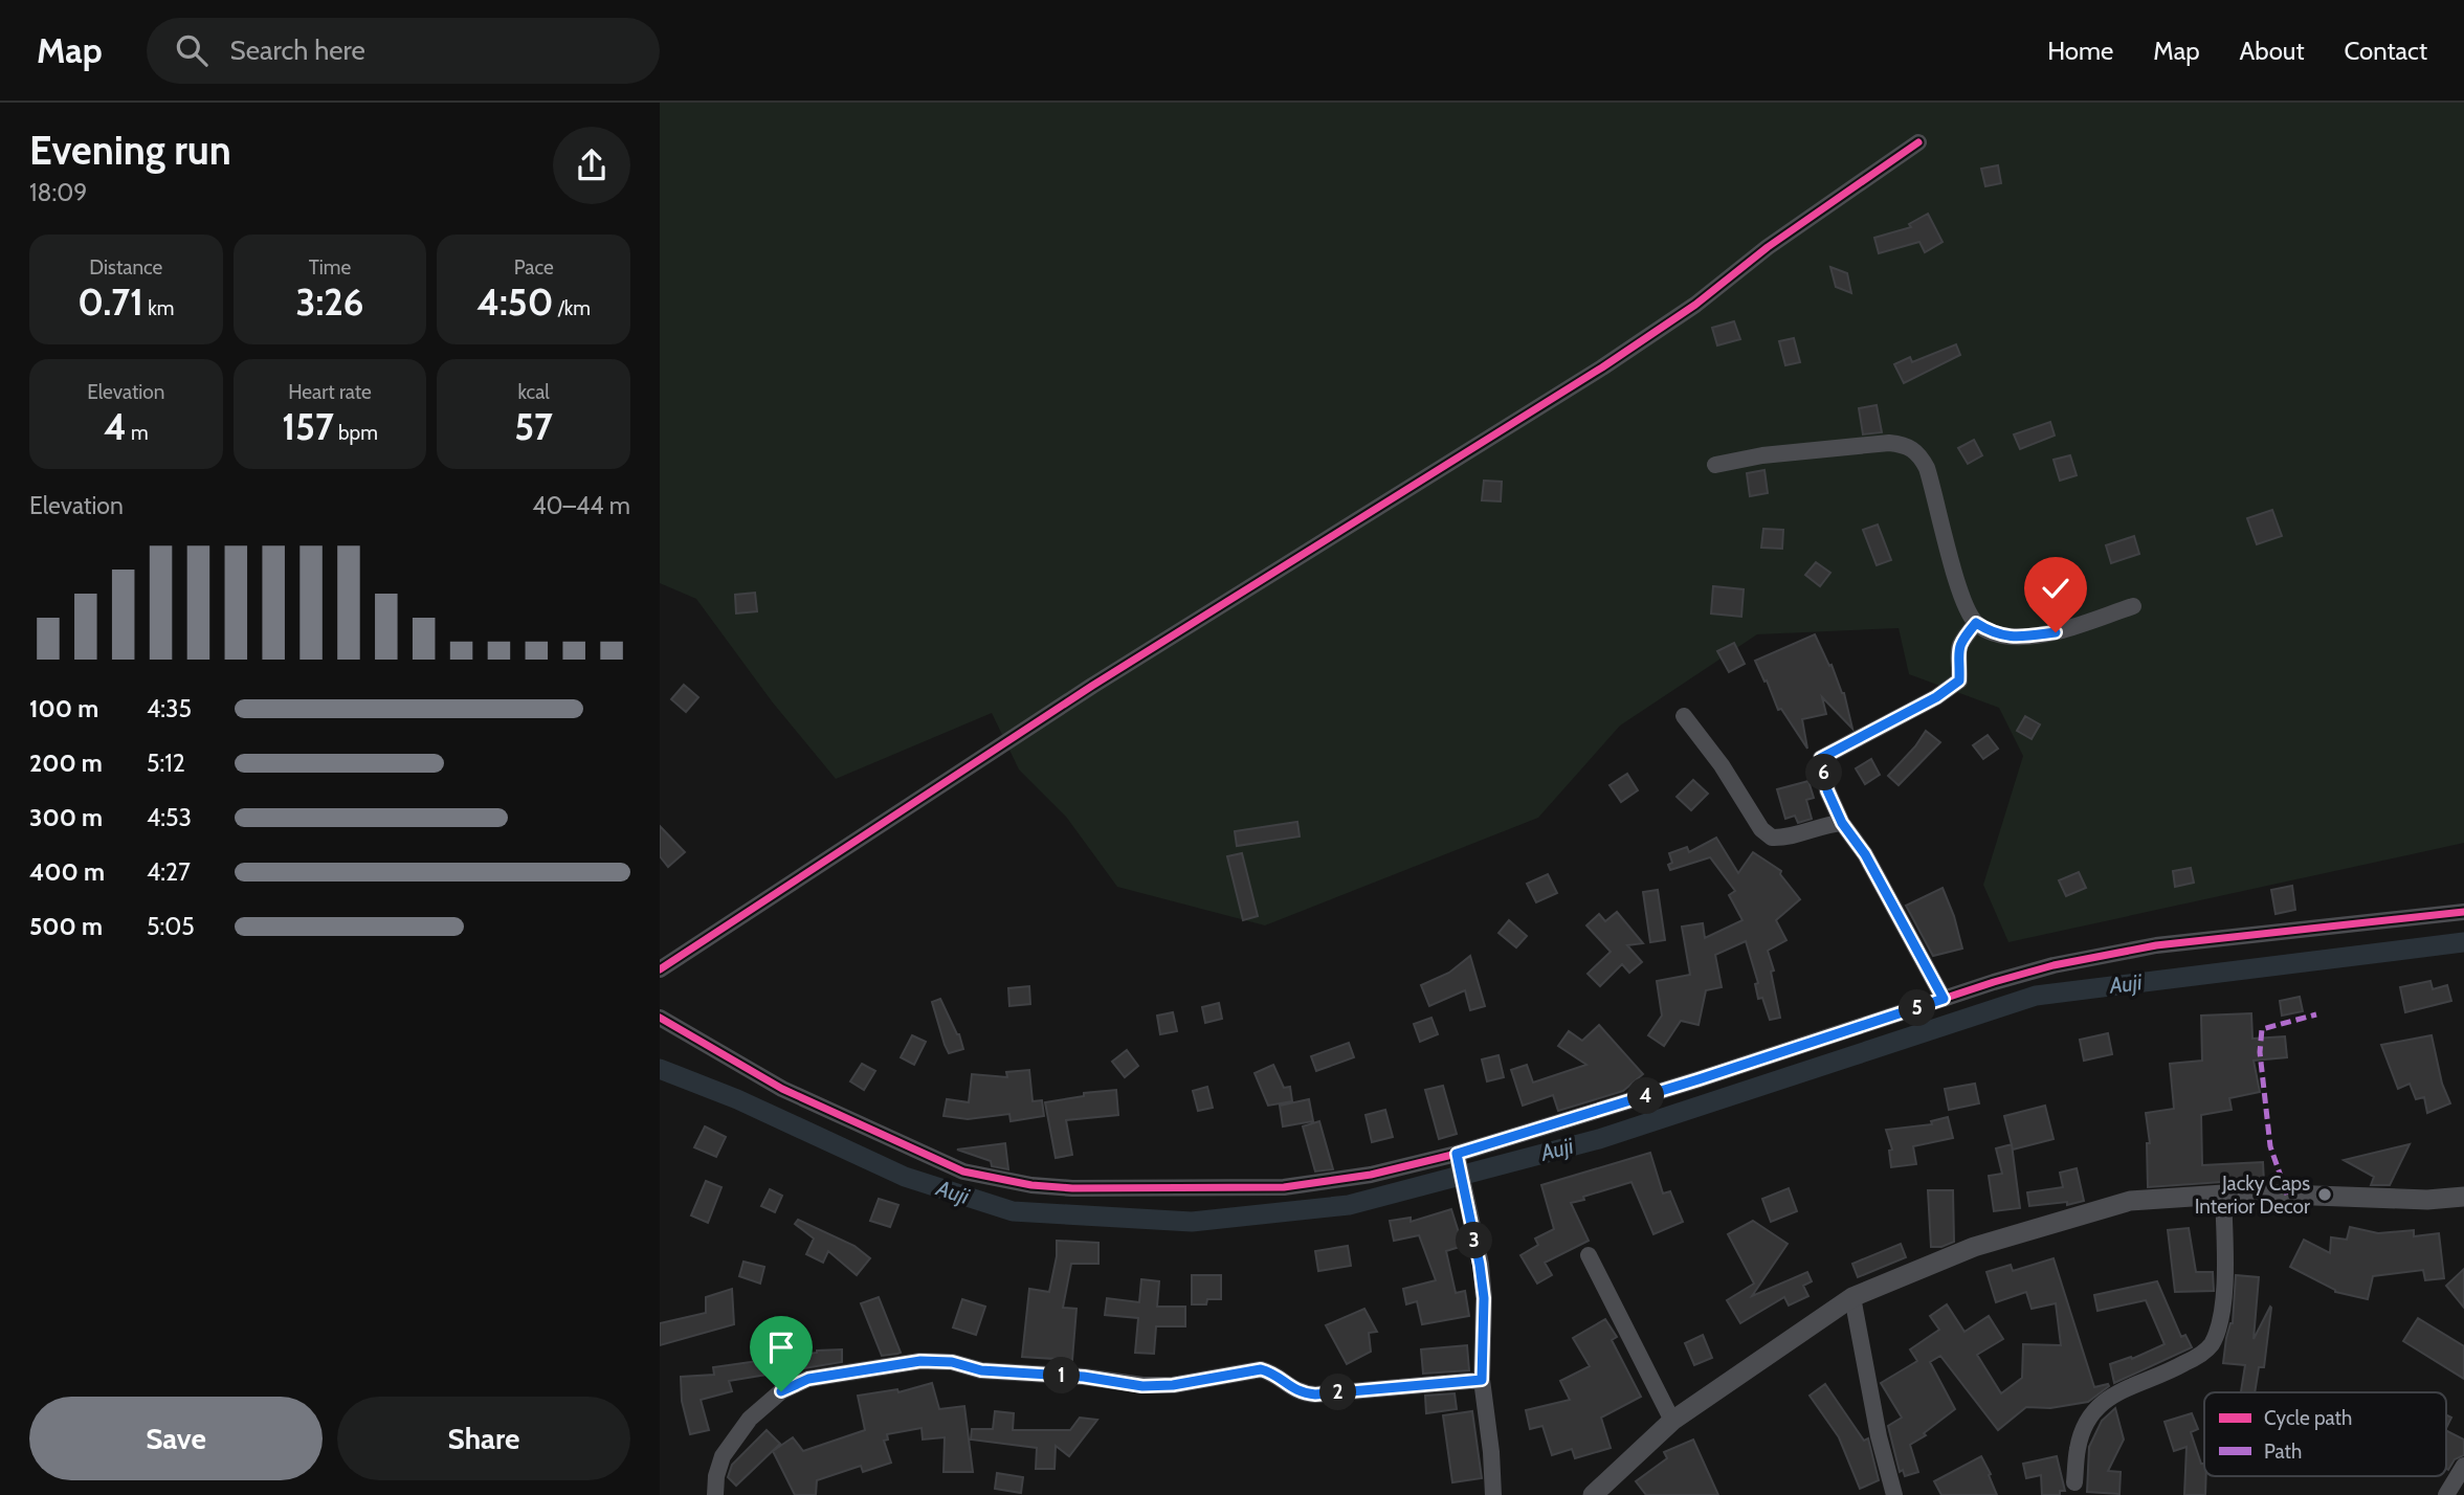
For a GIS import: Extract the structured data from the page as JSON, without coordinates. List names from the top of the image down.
{
  "water": ["Auji"],
  "places": ["Jacky Caps Interior Decor"],
  "legend": ["Cycle path", "Path"],
  "page": {
    "header": "Map",
    "search": "Search here",
    "nav": [
      "Home",
      "Map",
      "About",
      "Contact"
    ],
    "heading": ["Evening run", "18:09"],
    "stats": [
      ["Distance", "0.71 km"],
      ["Time", "3:26"],
      ["Pace", "4:50 /km"],
      ["Elevation", "4 m"],
      ["Heart rate", "157 bpm"],
      ["kcal", "57"]
    ],
    "chart": ["Elevation", "40–44 m"],
    "list": [
      {
        "name": "100 m",
        "note": "4:35"
      },
      {
        "name": "200 m",
        "note": "5:12"
      },
      {
        "name": "300 m",
        "note": "4:53"
      },
      {
        "name": "400 m",
        "note": "4:27"
      },
      {
        "name": "500 m",
        "note": "5:05"
      }
    ],
    "pins": [
      "6",
      "5",
      "4",
      "3",
      "1",
      "2"
    ],
    "buttons": ["Save", "Share"]
  }
}
